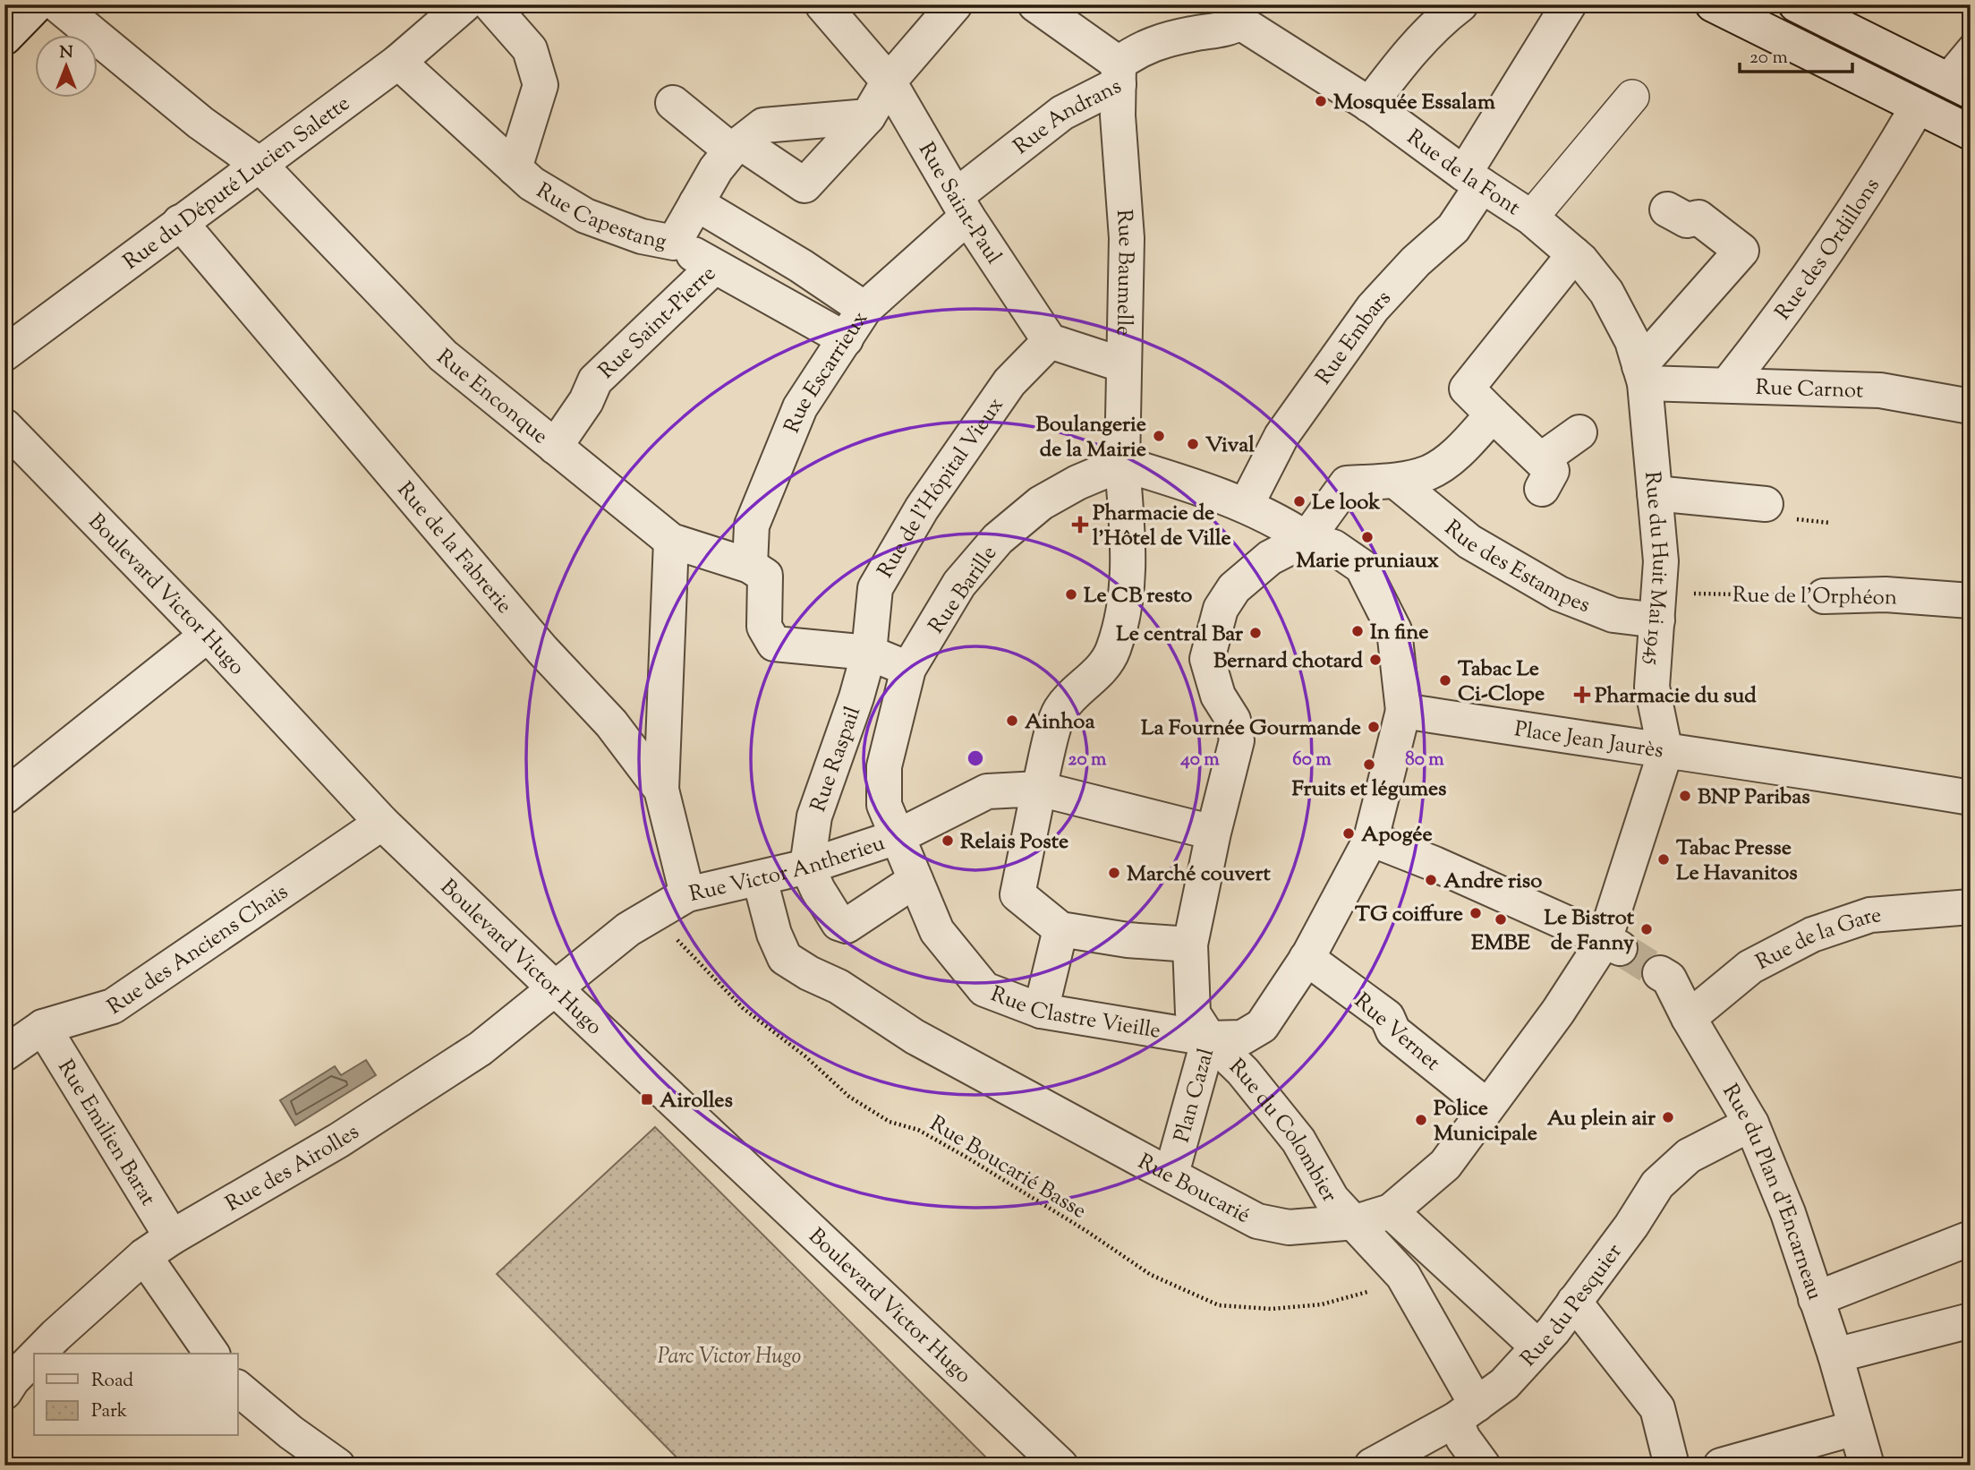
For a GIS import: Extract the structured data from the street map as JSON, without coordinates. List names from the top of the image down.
{
  "streets": {
    "street": [
      "Rue Andrans",
      "Rue de la Font",
      "Rue du Député Lucien Salette",
      "Rue Saint-Paul",
      "Rue Capestang",
      "Rue des Ordillons",
      "Rue Baumelle",
      "Rue Saint-Pierre",
      "Rue Embars",
      "Rue Escarrieux",
      "Rue Carnot",
      "Rue Enconque",
      "Rue de l'Hôpital Vieux",
      "Rue de la Fabrerie",
      "Rue des Estampes",
      "Rue du Huit Mai 1945",
      "Rue Barille",
      "Boulevard Victor Hugo",
      "Rue de l'Orphéon",
      "Place Jean Jaurès",
      "Rue Raspail",
      "Rue Victor Antherieu",
      "Rue de la Gare",
      "Rue des Anciens Chais",
      "Rue Clastre Vieille",
      "Rue Vernet",
      "Plan Cazal",
      "Rue du Colombier",
      "Rue Emilien Barat",
      "Rue des Airolles",
      "Rue Boucarié",
      "Rue du Plan d'Encarneau",
      "Rue du Pesquier"
    ],
    "path": ["Rue Boucarié Basse"]
  },
  "crossings": [
    ["Rue Andrans", "Rue de la Font"],
    ["Rue Andrans", "Rue Saint-Paul"],
    ["Rue Andrans", "Rue Baumelle"],
    ["Rue Andrans", "Rue Escarrieux"],
    ["Rue de la Font", "Rue Embars"],
    ["Rue de la Font", "Rue Carnot"],
    ["Rue de la Font", "Rue du Huit Mai 1945"],
    ["Rue du Député Lucien Salette", "Rue Capestang"],
    ["Rue du Député Lucien Salette", "Rue Enconque"],
    ["Rue du Député Lucien Salette", "Rue de la Fabrerie"],
    ["Rue Saint-Paul", "Rue Escarrieux"],
    ["Rue Saint-Paul", "Rue de l'Hôpital Vieux"],
    ["Rue Capestang", "Rue Saint-Pierre"],
    ["Rue des Ordillons", "Rue Carnot"],
    ["Rue Baumelle", "Rue Barille"],
    ["Rue Baumelle", "Rue Victor Antherieu"],
    ["Rue Saint-Pierre", "Rue Enconque"],
    ["Rue Escarrieux", "Rue Enconque"],
    ["Rue Escarrieux", "Rue de l'Hôpital Vieux"],
    ["Rue Escarrieux", "Rue Raspail"],
    ["Rue Carnot", "Rue du Huit Mai 1945"],
    ["Rue de l'Hôpital Vieux", "Rue Raspail"],
    ["Rue de la Fabrerie", "Rue Victor Antherieu"],
    ["Rue des Estampes", "Rue du Huit Mai 1945"],
    ["Rue des Estampes", "Rue de l'Orphéon"],
    ["Rue du Huit Mai 1945", "Rue de l'Orphéon"],
    ["Rue du Huit Mai 1945", "Place Jean Jaurès"],
    ["Rue Barille", "Rue Clastre Vieille"],
    ["Boulevard Victor Hugo", "Rue Victor Antherieu"],
    ["Boulevard Victor Hugo", "Rue des Anciens Chais"],
    ["Boulevard Victor Hugo", "Rue des Airolles"],
    ["Place Jean Jaurès", "Rue Boucarié"],
    ["Rue Raspail", "Rue Victor Antherieu"],
    ["Rue Victor Antherieu", "Rue Clastre Vieille"],
    ["Rue Victor Antherieu", "Plan Cazal"],
    ["Rue Victor Antherieu", "Rue des Airolles"],
    ["Rue Victor Antherieu", "Rue Boucarié Basse"],
    ["Rue Victor Antherieu", "Rue Boucarié"],
    ["Rue de la Gare", "Rue du Plan d'Encarneau"],
    ["Rue des Anciens Chais", "Rue Emilien Barat"],
    ["Rue Clastre Vieille", "Rue Vernet"],
    ["Rue Clastre Vieille", "Plan Cazal"],
    ["Rue Clastre Vieille", "Rue du Colombier"],
    ["Rue Vernet", "Rue Boucarié"],
    ["Plan Cazal", "Rue du Colombier"],
    ["Plan Cazal", "Rue Boucarié"],
    ["Rue du Colombier", "Rue Boucarié Basse"],
    ["Rue du Colombier", "Rue Boucarié"],
    ["Rue du Colombier", "Rue du Pesquier"],
    ["Rue Emilien Barat", "Rue des Airolles"],
    ["Rue du Plan d'Encarneau", "Rue du Pesquier"]
  ],
  "parks": ["Parc Victor Hugo"],
  "places": {
    "other": [
      "Mosquée Essalam",
      "Boulangerie de la Mairie",
      "Vival",
      "Le look",
      "Marie pruniaux",
      "Le CB resto",
      "In fine",
      "Le central Bar",
      "Bernard chotard",
      "Tabac Le Ci-Clope",
      "Ainhoa",
      "La Fournée Gourmande",
      "Fruits et légumes",
      "BNP Paribas",
      "Apogée",
      "Relais Poste",
      "Tabac Presse Le Havanitos",
      "Marché couvert",
      "Andre riso",
      "TG coiffure",
      "EMBE",
      "Le Bistrot de Fanny",
      "Au plein air",
      "Police Municipale"
    ],
    "health": ["Pharmacie de l'Hôtel de Ville", "Pharmacie du sud"],
    "transit": ["Airolles"]
  },
  "legend": ["Road", "Park"],
  "scale_bar": "20 m",
  "north": "top",
  "rings": [
    "20 m",
    "40 m",
    "60 m",
    "80 m"
  ]
}
